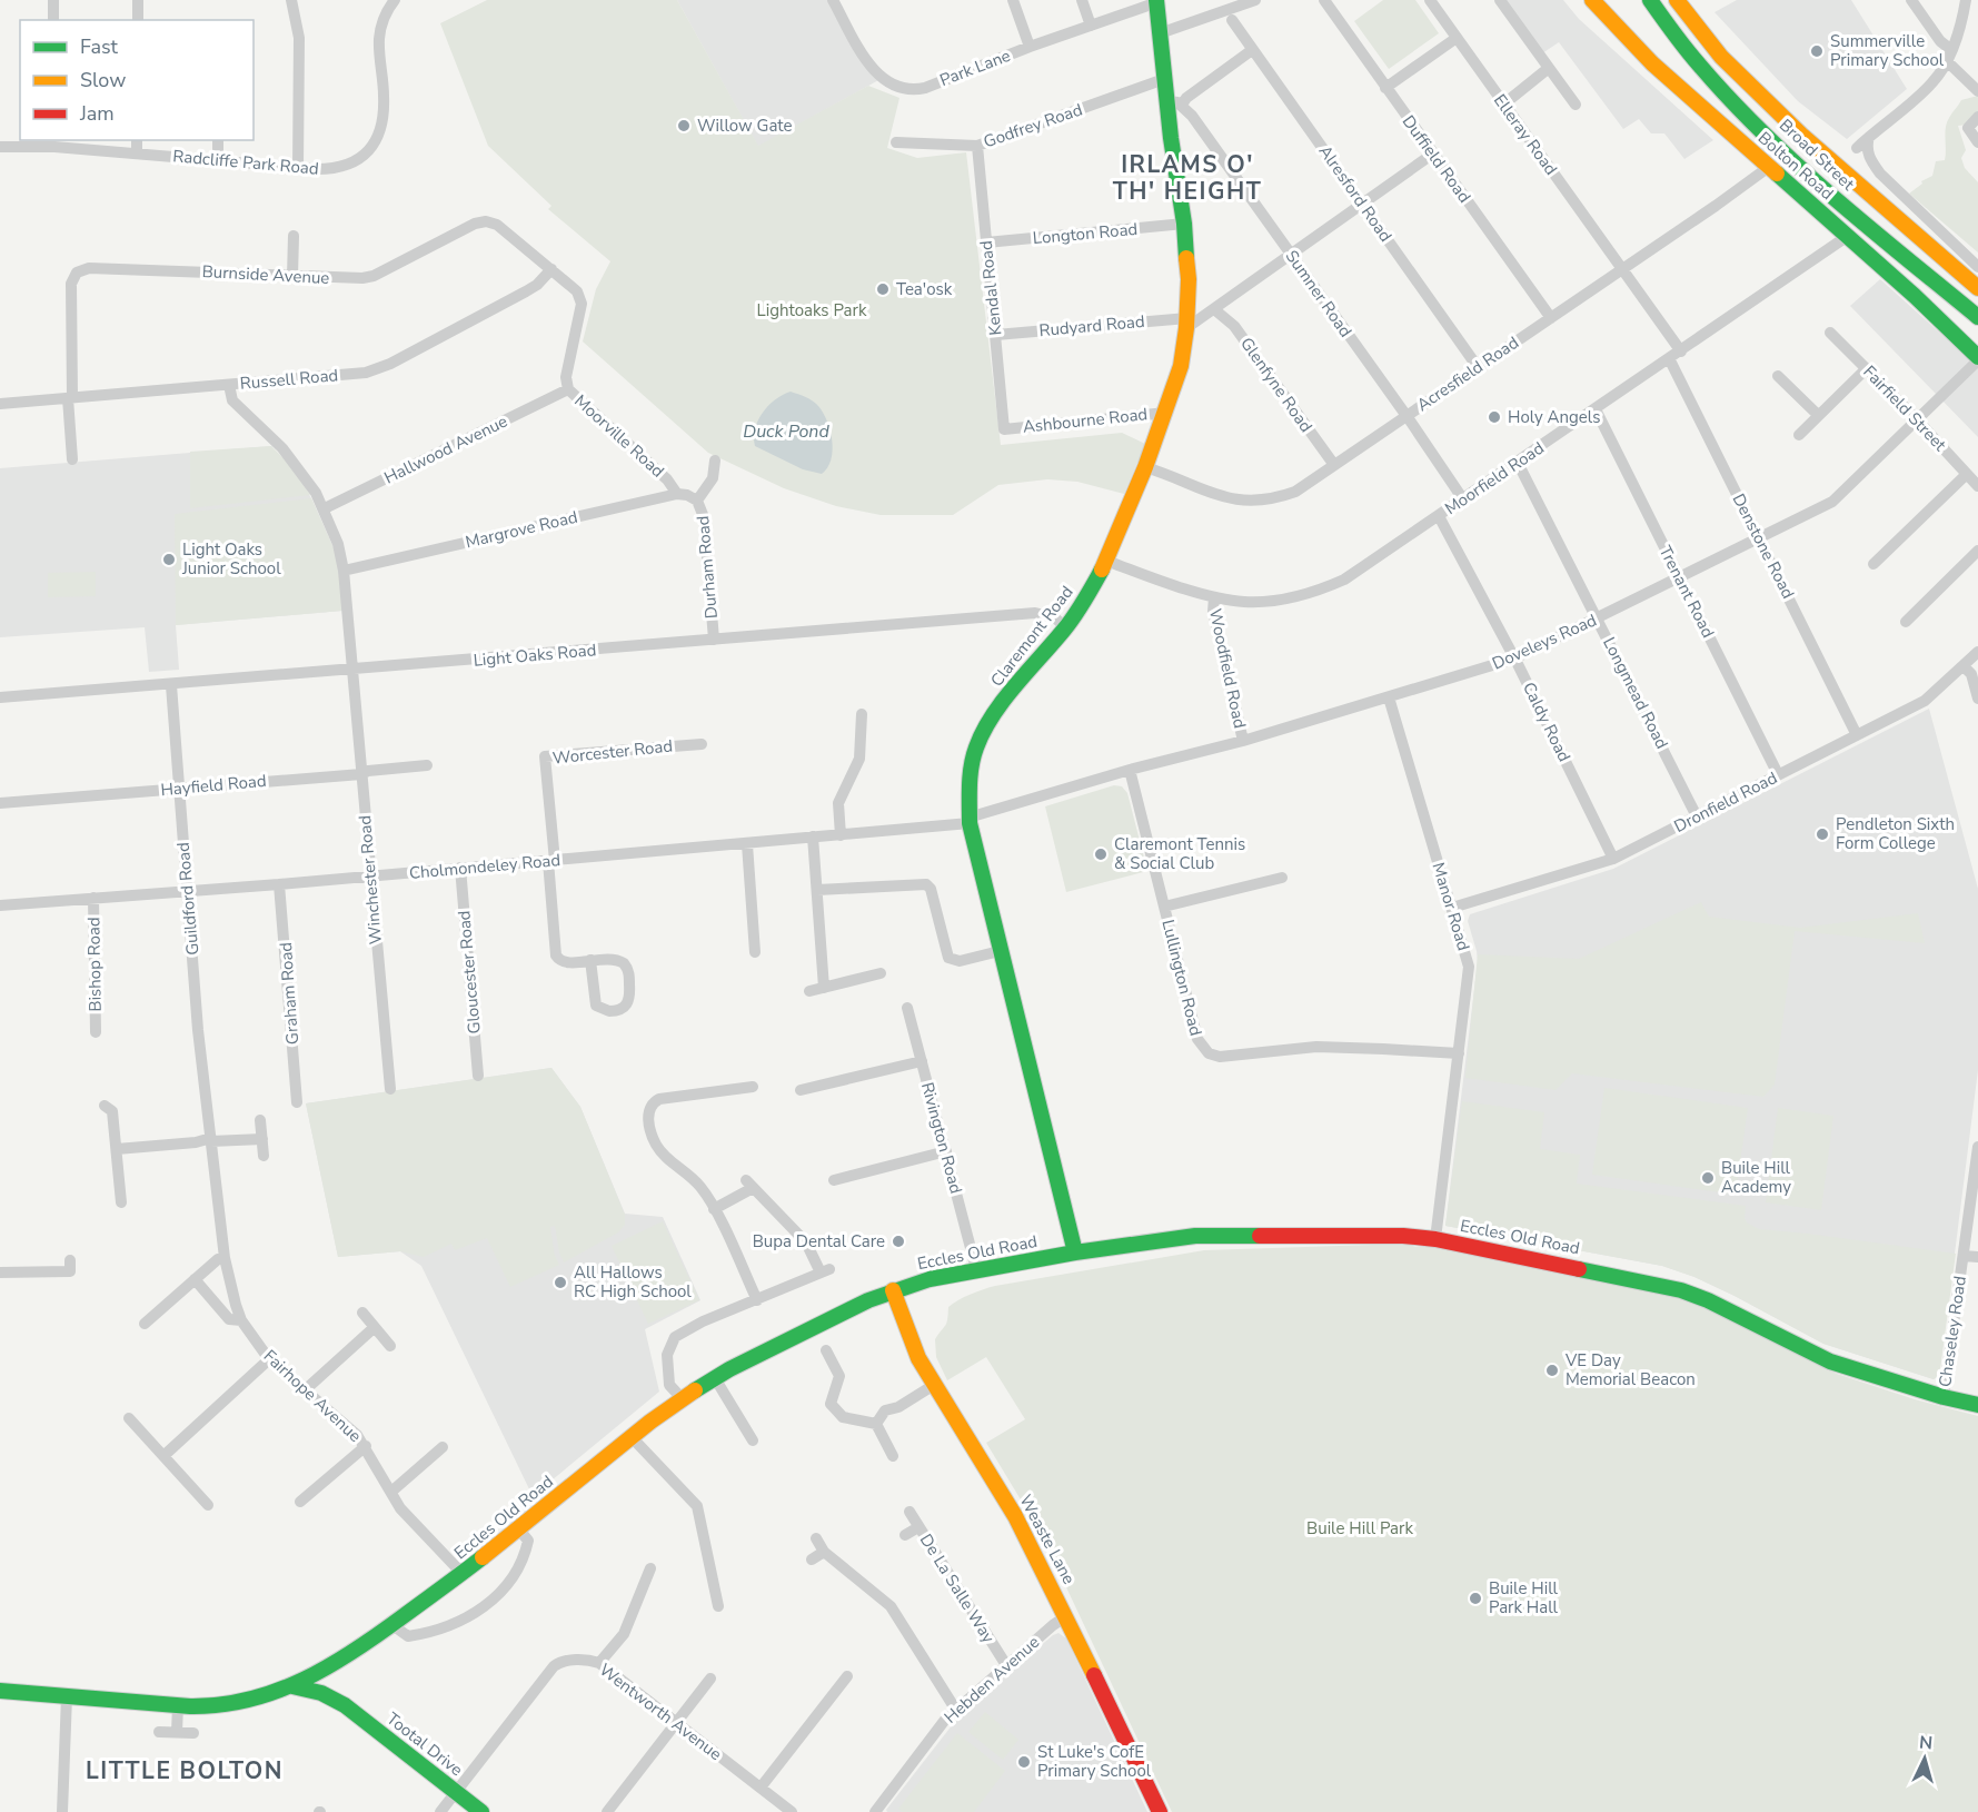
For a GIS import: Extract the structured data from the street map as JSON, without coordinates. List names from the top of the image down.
{
  "streets": {
    "main road": [
      "Broad Street",
      "Bolton Road",
      "Claremont Road",
      "Eccles Old Road",
      "Weaste Lane",
      "Tootal Drive"
    ],
    "street": [
      "Park Lane",
      "Godfrey Road",
      "Elleray Road",
      "Duffield Road",
      "Radcliffe Park Road",
      "Alresford Road",
      "Longton Road",
      "Burnside Avenue",
      "Kendal Road",
      "Sumner Road",
      "Rudyard Road",
      "Acresfield Road",
      "Russell Road",
      "Glenfyne Road",
      "Fairfield Street",
      "Ashbourne Road",
      "Moorville Road",
      "Hallwood Avenue",
      "Moorfield Road",
      "Margrove Road",
      "Denstone Road",
      "Durham Road",
      "Trenant Road",
      "Doveleys Road",
      "Light Oaks Road",
      "Woodfield Road",
      "Longmead Road",
      "Caldy Road",
      "Worcester Road",
      "Hayfield Road",
      "Dronfield Road",
      "Cholmondeley Road",
      "Winchester Road",
      "Guildford Road",
      "Manor Road",
      "Bishop Road",
      "Gloucester Road",
      "Lullington Road",
      "Graham Road",
      "Rivington Road",
      "Chaseley Road",
      "Fairhope Avenue",
      "De La Salle Way",
      "Hebden Avenue",
      "Wentworth Avenue"
    ]
  },
  "crossings": [
    ["Park Lane", "Claremont Road"],
    ["Godfrey Road", "Kendal Road"],
    ["Godfrey Road", "Claremont Road"],
    ["Elleray Road", "Acresfield Road"],
    ["Elleray Road", "Moorfield Road"],
    ["Duffield Road", "Acresfield Road"],
    ["Bolton Road", "Acresfield Road"],
    ["Bolton Road", "Moorfield Road"],
    ["Bolton Road", "Doveleys Road"],
    ["Alresford Road", "Acresfield Road"],
    ["Longton Road", "Kendal Road"],
    ["Longton Road", "Claremont Road"],
    ["Burnside Avenue", "Russell Road"],
    ["Burnside Avenue", "Moorville Road"],
    ["Kendal Road", "Rudyard Road"],
    ["Kendal Road", "Ashbourne Road"],
    ["Sumner Road", "Acresfield Road"],
    ["Sumner Road", "Moorfield Road"],
    ["Sumner Road", "Claremont Road"],
    ["Rudyard Road", "Claremont Road"],
    ["Acresfield Road", "Glenfyne Road"],
    ["Acresfield Road", "Claremont Road"],
    ["Russell Road", "Moorville Road"],
    ["Russell Road", "Winchester Road"],
    ["Fairfield Street", "Doveleys Road"],
    ["Ashbourne Road", "Claremont Road"],
    ["Moorville Road", "Hallwood Avenue"],
    ["Moorville Road", "Margrove Road"],
    ["Hallwood Avenue", "Winchester Road"],
    ["Moorfield Road", "Denstone Road"],
    ["Moorfield Road", "Trenant Road"],
    ["Moorfield Road", "Claremont Road"],
    ["Moorfield Road", "Woodfield Road"],
    ["Moorfield Road", "Longmead Road"],
    ["Moorfield Road", "Caldy Road"],
    ["Margrove Road", "Winchester Road"],
    ["Denstone Road", "Doveleys Road"],
    ["Denstone Road", "Dronfield Road"],
    ["Durham Road", "Light Oaks Road"],
    ["Trenant Road", "Doveleys Road"],
    ["Trenant Road", "Dronfield Road"],
    ["Claremont Road", "Doveleys Road"],
    ["Claremont Road", "Light Oaks Road"],
    ["Claremont Road", "Cholmondeley Road"],
    ["Claremont Road", "Eccles Old Road"],
    ["Doveleys Road", "Woodfield Road"],
    ["Doveleys Road", "Longmead Road"],
    ["Doveleys Road", "Caldy Road"],
    ["Doveleys Road", "Cholmondeley Road"],
    ["Doveleys Road", "Manor Road"],
    ["Doveleys Road", "Lullington Road"],
    ["Light Oaks Road", "Winchester Road"],
    ["Light Oaks Road", "Guildford Road"],
    ["Longmead Road", "Dronfield Road"],
    ["Caldy Road", "Dronfield Road"],
    ["Worcester Road", "Cholmondeley Road"],
    ["Hayfield Road", "Winchester Road"],
    ["Hayfield Road", "Guildford Road"],
    ["Dronfield Road", "Manor Road"],
    ["Cholmondeley Road", "Winchester Road"],
    ["Cholmondeley Road", "Guildford Road"],
    ["Cholmondeley Road", "Bishop Road"],
    ["Cholmondeley Road", "Gloucester Road"],
    ["Cholmondeley Road", "Graham Road"],
    ["Guildford Road", "Fairhope Avenue"],
    ["Manor Road", "Lullington Road"],
    ["Manor Road", "Eccles Old Road"],
    ["Rivington Road", "Eccles Old Road"],
    ["Eccles Old Road", "Chaseley Road"],
    ["Eccles Old Road", "Fairhope Avenue"],
    ["Eccles Old Road", "Weaste Lane"],
    ["Eccles Old Road", "Tootal Drive"],
    ["Weaste Lane", "Hebden Avenue"],
    ["De La Salle Way", "Hebden Avenue"],
    ["Wentworth Avenue", "Tootal Drive"]
  ],
  "districts": ["IRLAMS O' TH' HEIGHT", "LITTLE BOLTON"],
  "water": ["Duck Pond"],
  "parks": ["Lightoaks Park", "Buile Hill Park"],
  "places": [
    "Summerville Primary School",
    "Willow Gate",
    "Tea'osk",
    "Holy Angels",
    "Light Oaks Junior School",
    "Pendleton Sixth Form College",
    "Claremont Tennis & Social Club",
    "Buile Hill Academy",
    "Bupa Dental Care",
    "All Hallows RC High School",
    "VE Day Memorial Beacon",
    "Buile Hill Park Hall",
    "St Luke's CofE Primary School"
  ],
  "legend": ["Fast", "Slow", "Jam"],
  "north": "top"
}
